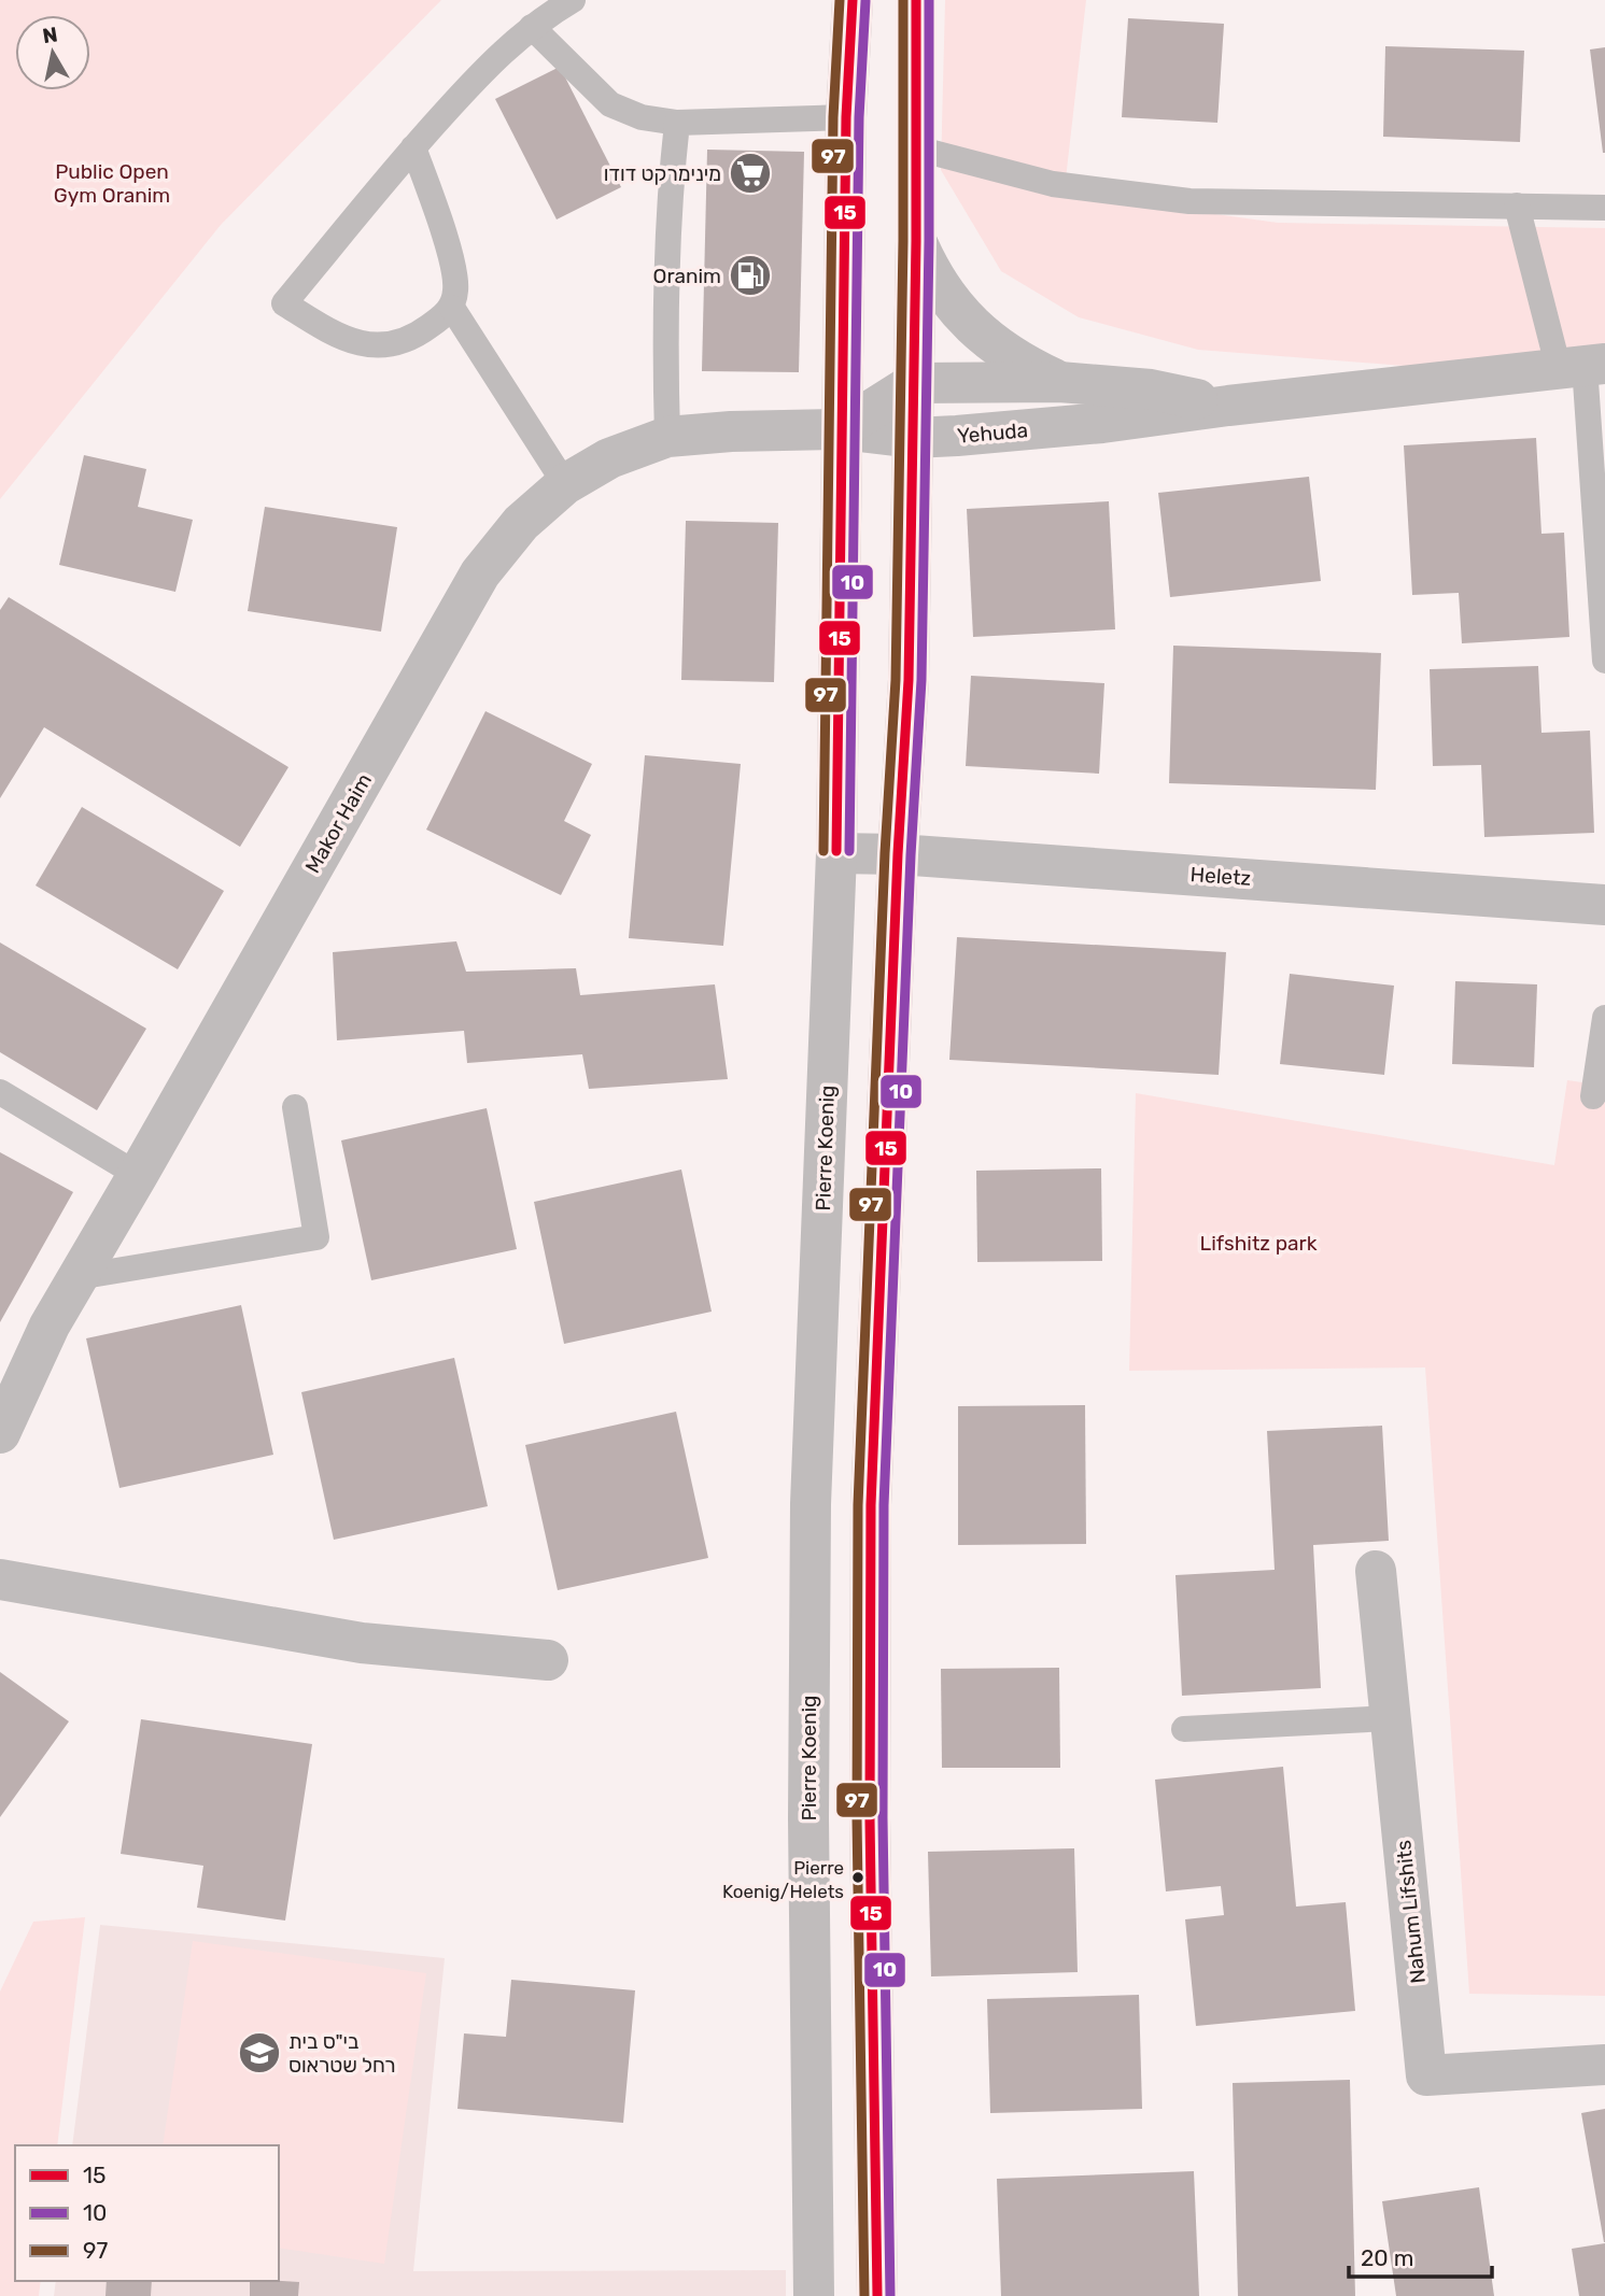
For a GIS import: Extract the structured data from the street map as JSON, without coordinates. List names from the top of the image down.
{
  "streets": {
    "street": [
      "Yehuda",
      "Makor Haim",
      "Heletz",
      "Pierre Koenig",
      "Nahum Lifshits"
    ]
  },
  "crossings": [
    ["Yehuda", "Makor Haim"],
    ["Yehuda", "Pierre Koenig"],
    ["Makor Haim", "Pierre Koenig"],
    ["Heletz", "Pierre Koenig"]
  ],
  "parks": ["Public Open Gym Oranim", "Lifshitz park"],
  "places": {
    "supermarket": ["מינימרקט דודו"],
    "fuel station": ["Oranim"],
    "other": ["Pierre Koenig/Helets"],
    "school or university": ["בי\"ס בית רחל שטראוס"]
  },
  "lines": ["transit line 15", "transit line 10", "transit line 97"],
  "legend": ["15", "10", "97"],
  "scale_bar": "20 m",
  "north": "top"
}
